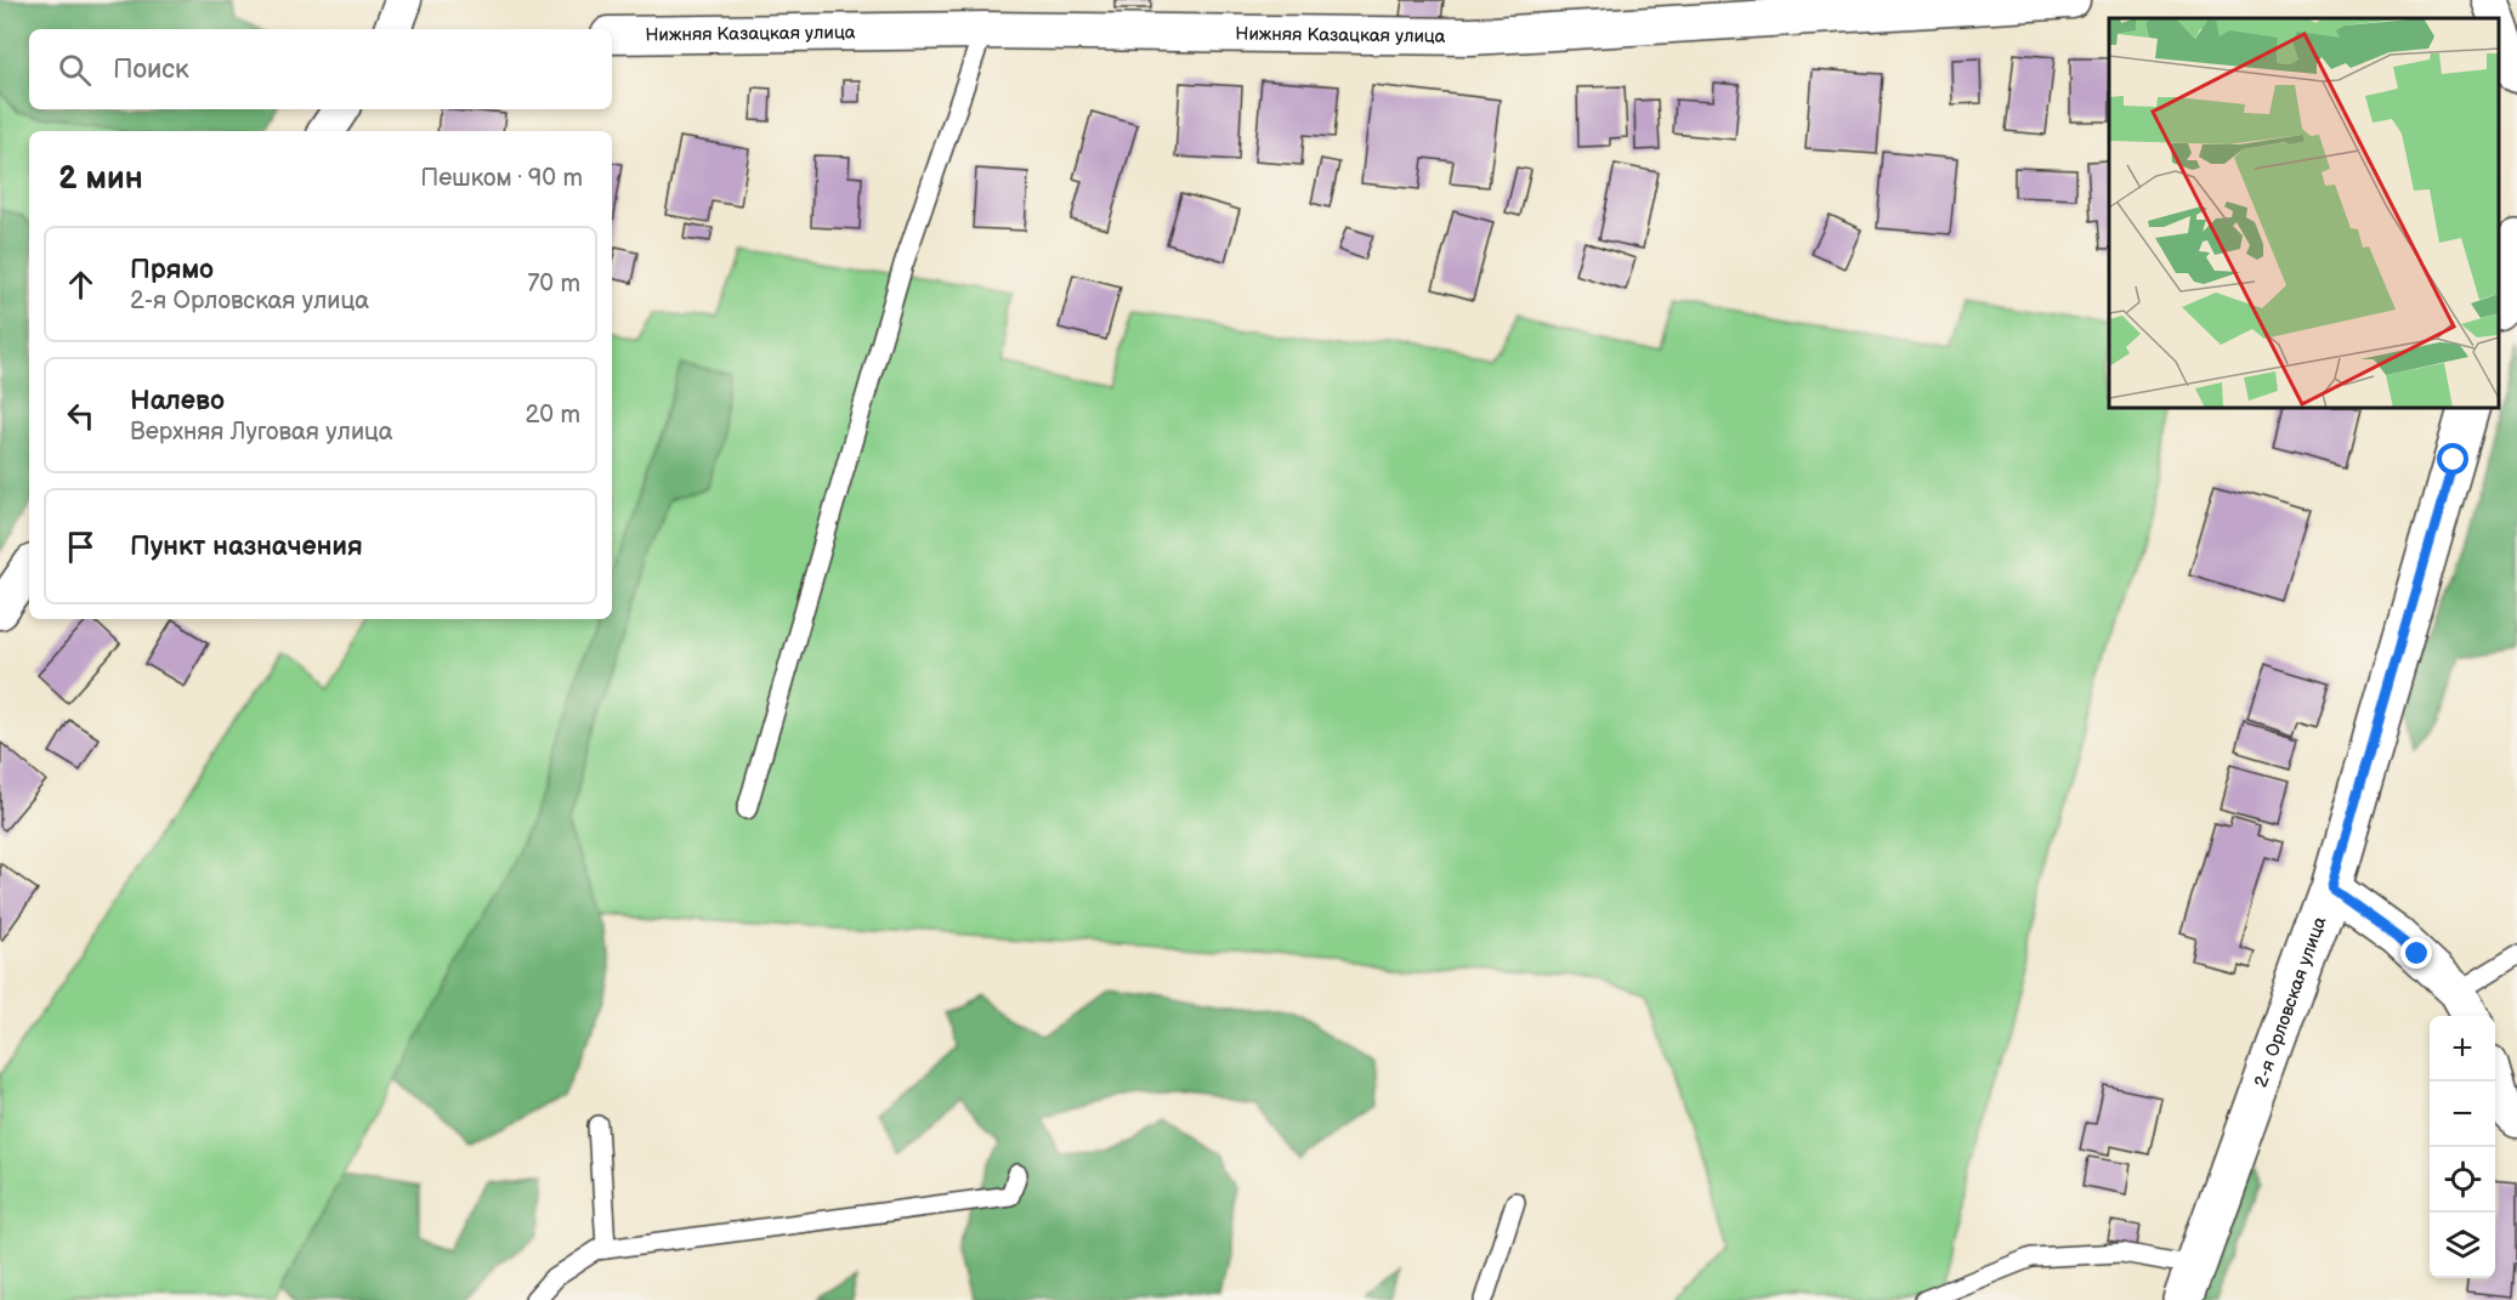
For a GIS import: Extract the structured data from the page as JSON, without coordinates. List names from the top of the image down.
{
  "streets": {
    "street": ["Нижняя Казацкая улица", "2-я Орловская улица"]
  },
  "page": {
    "search": "Поиск",
    "heading": ["2 мин", "Пешком · 90 m"],
    "list": [
      ["Прямо", "2-я Орловская улица", "70 m"],
      ["Налево", "Верхняя Луговая улица", "20 m"],
      "Пункт назначения"
    ],
    "map_buttons": ["+", "−"]
  }
}
